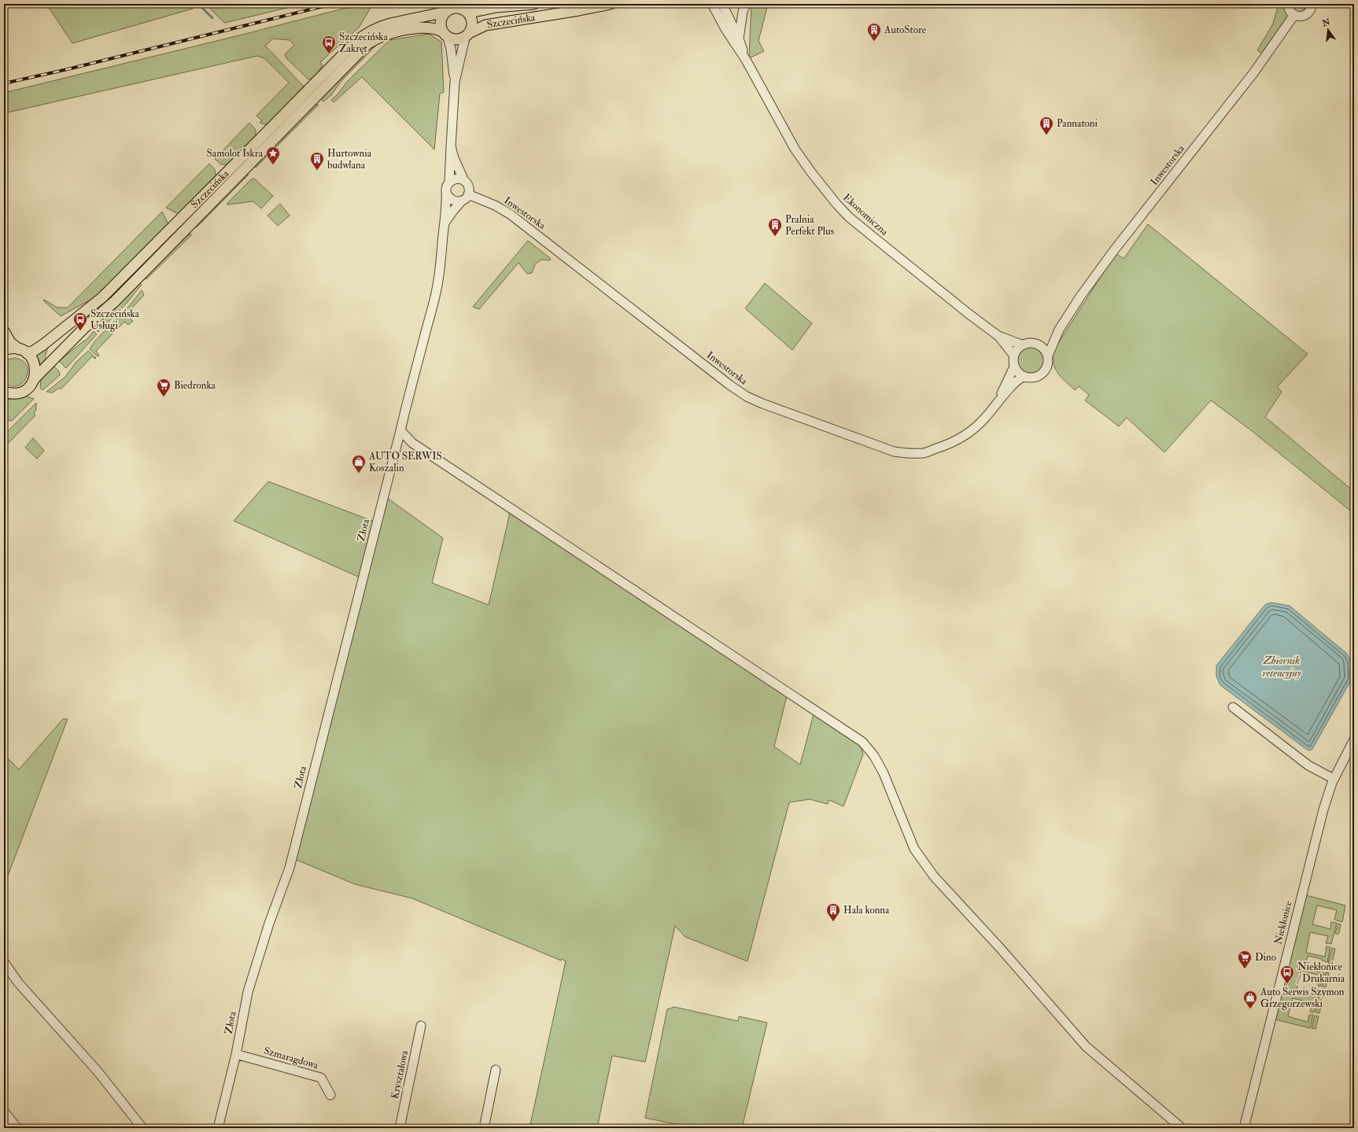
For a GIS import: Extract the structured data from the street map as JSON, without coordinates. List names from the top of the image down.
{
  "streets": {
    "main road": ["Szczecińska"],
    "street": [
      "Inwestorska",
      "Ekonomiczna",
      "Złota",
      "Niekłonice",
      "Szmaragdowa",
      "Kryształowa"
    ]
  },
  "crossings": [
    ["Inwestorska", "Ekonomiczna"],
    ["Inwestorska", "Złota"],
    ["Złota", "Szmaragdowa"]
  ],
  "water": ["Zbiornik retencyjny"],
  "places": {
    "building": [
      "AutoStore",
      "Pannatoni",
      "Hurtownia budwlana",
      "Pralnia Perfekt Plus",
      "Hala konna"
    ],
    "bus stop": ["Szczecińska Zakręt", "Szczecińska Usługi", "Niekłonice / Drukarnia"],
    "place": ["Samolot Iskra"],
    "supermarket": ["Biedronka", "Dino"],
    "shop": ["AUTO SERWIS Koszalin", "Auto Serwis Szymon Grzegorzewski"]
  },
  "north": "top"
}
